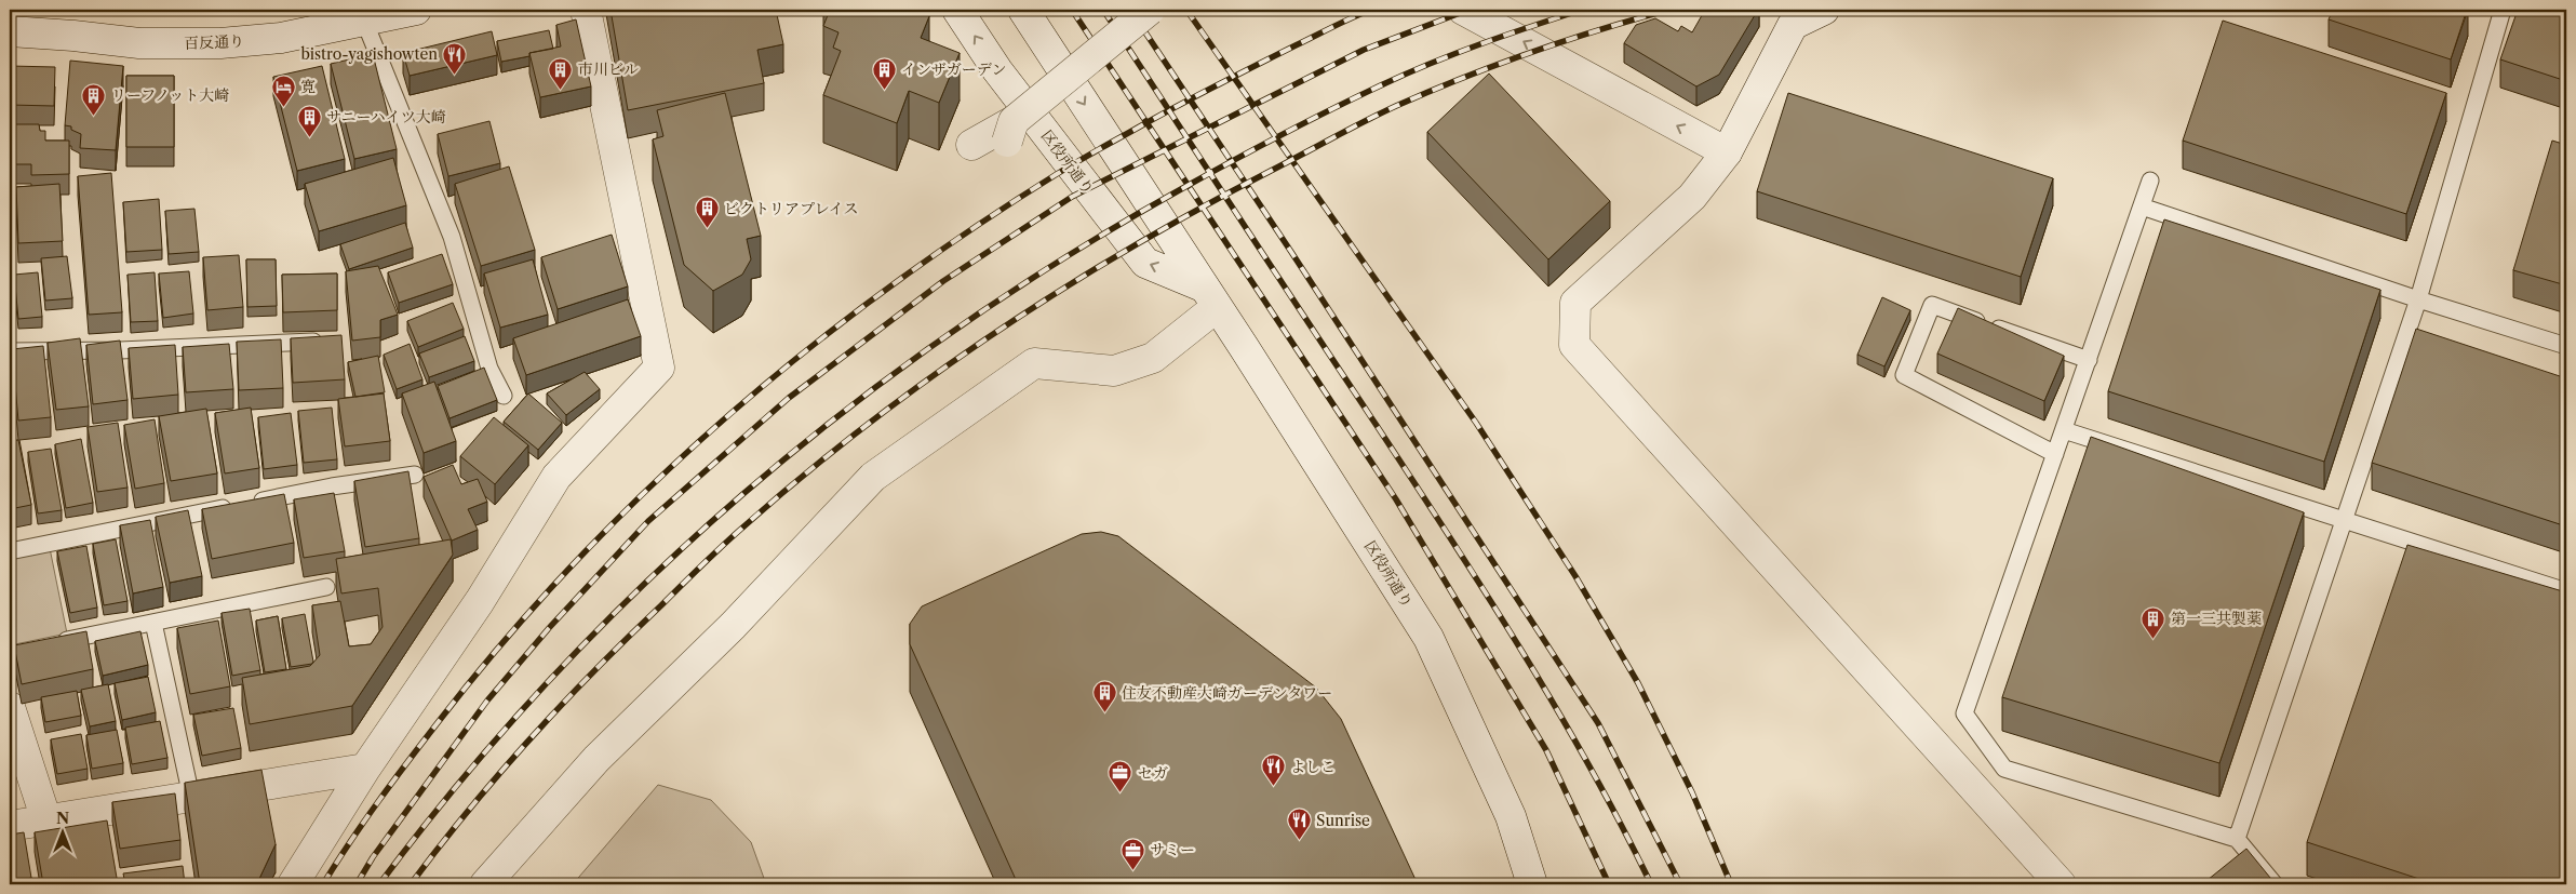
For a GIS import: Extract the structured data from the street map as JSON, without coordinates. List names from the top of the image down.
{
  "streets": {
    "street": ["百反通り", "区役所通り"]
  },
  "places": {
    "restaurant": ["bistro-yagishowten", "よしこ", "Sunrise"],
    "building": [
      "市川ビル",
      "インザガーデン",
      "リーフノット大崎",
      "サニーハイツ大崎",
      "ビクトリアプレイス",
      "第一三共製薬",
      "住友不動産大崎ガーデンタワー"
    ],
    "hotel": ["寛"],
    "office": ["セガ", "サミー"]
  },
  "north": "top"
}
